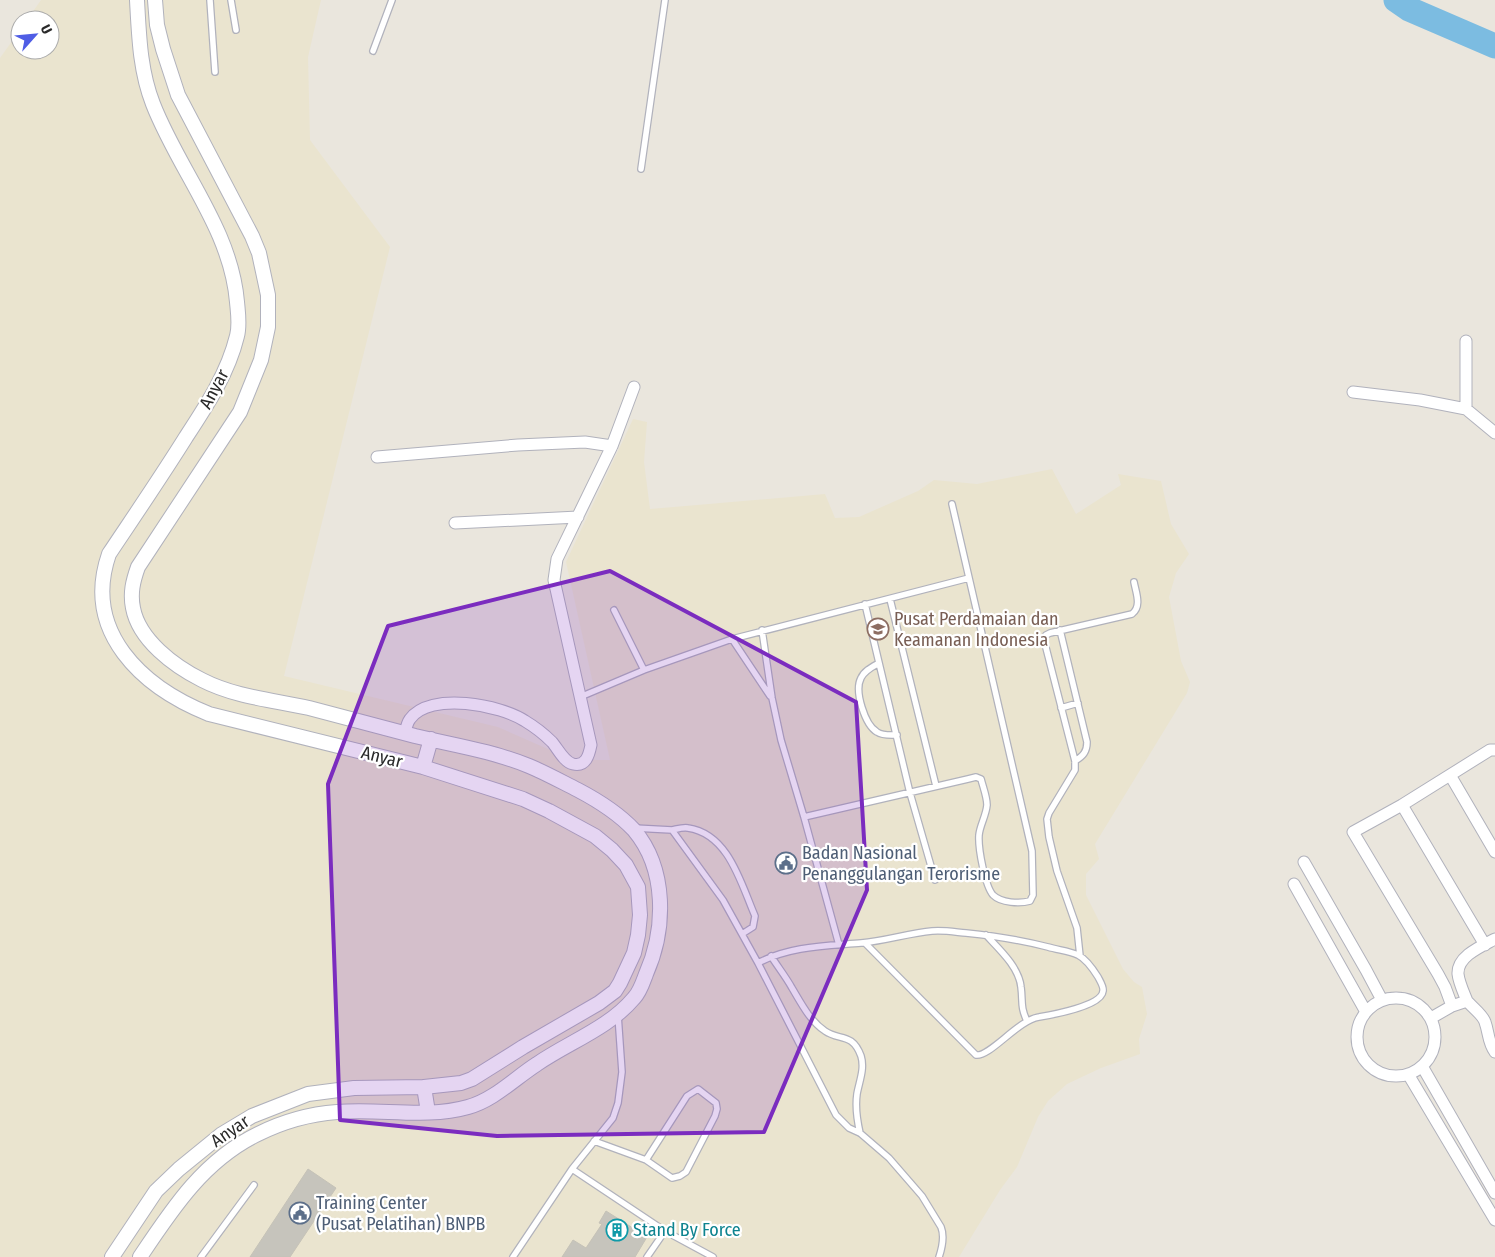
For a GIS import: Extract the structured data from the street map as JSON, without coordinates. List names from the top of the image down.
{
  "streets": {
    "street": ["Anyar"]
  },
  "places": {
    "school or university": ["Pusat Perdamaian dan Keamanan Indonesia"],
    "public building": ["Badan Nasional Penanggulangan Terorisme", "Training Center (Pusat Pelatihan) BNPB"],
    "building": ["Stand By Force"]
  },
  "north": "top right"
}
